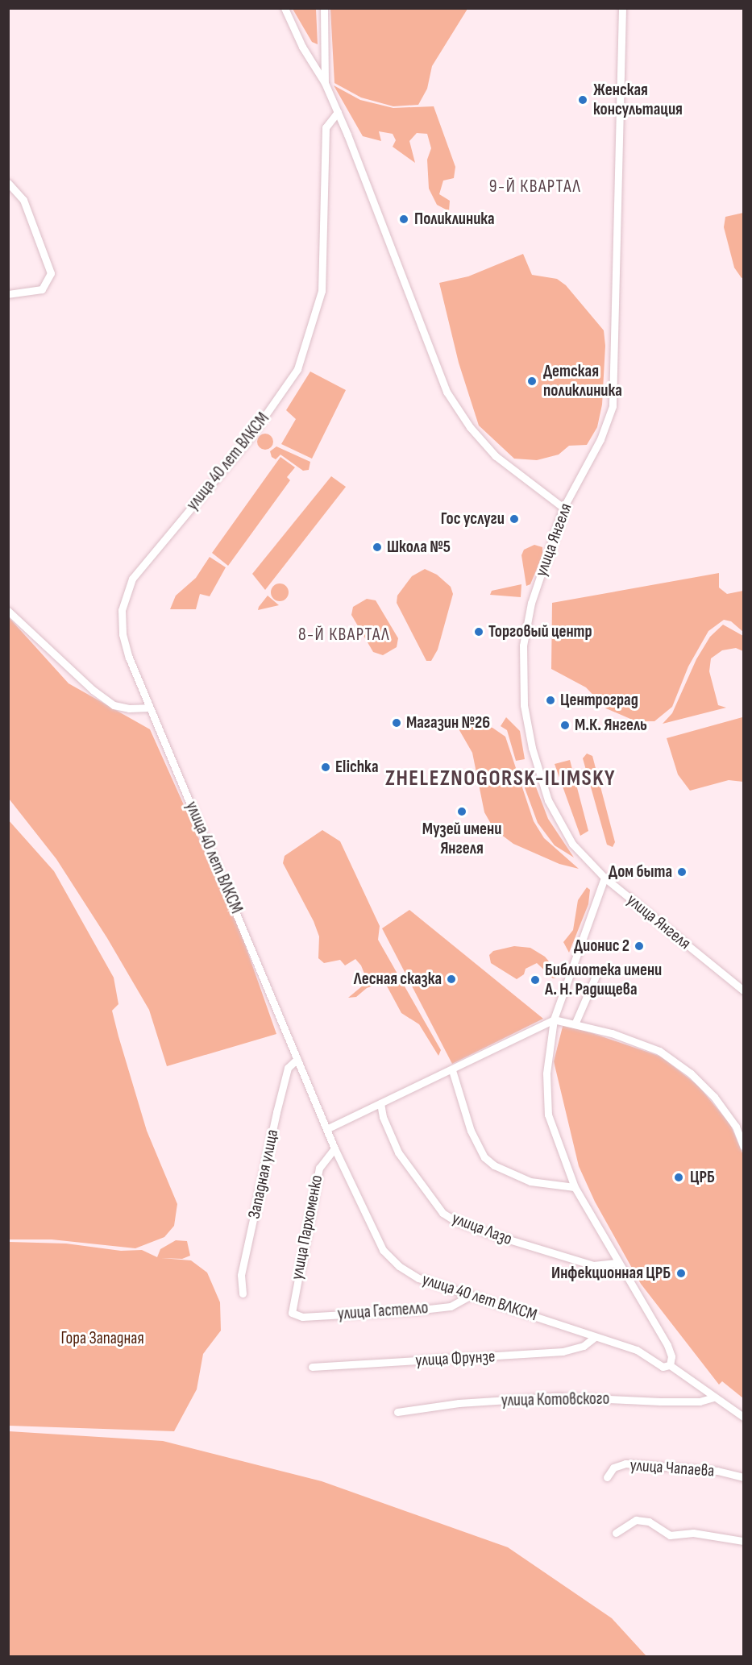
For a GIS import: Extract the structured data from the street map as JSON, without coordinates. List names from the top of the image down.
{
  "streets": {
    "street": [
      "улица 40 лет ВЛКСМ",
      "улица Янгеля",
      "Западная улица",
      "улица Пархоменко",
      "улица Лазо",
      "улица Гастелло",
      "улица Фрунзе",
      "улица Котовского",
      "улица Чапаева"
    ]
  },
  "crossings": [
    ["улица 40 лет ВЛКСМ", "Западная улица"],
    ["улица 40 лет ВЛКСМ", "улица Пархоменко"],
    ["улица 40 лет ВЛКСМ", "улица Гастелло"],
    ["улица 40 лет ВЛКСМ", "улица Фрунзе"],
    ["улица 40 лет ВЛКСМ", "улица Котовского"],
    ["улица Пархоменко", "улица Гастелло"]
  ],
  "districts": ["9-Й КВАРТАЛ", "8-Й КВАРТАЛ", "ZHELEZNOGORSK-ILIMSKY"],
  "parks": ["Гора Западная"],
  "places": [
    "Женская консультация",
    "Поликлиника",
    "Детская поликлиника",
    "Гос услуги",
    "Школа №5",
    "Торговый центр",
    "Центроград",
    "Магазин №26",
    "М.К. Янгель",
    "Elichka",
    "Музей имени Янгеля",
    "Дом быта",
    "Дионис 2",
    "Лесная сказка",
    "Библиотека имени А. Н. Радищева",
    "ЦРБ",
    "Инфекционная ЦРБ"
  ]
}
